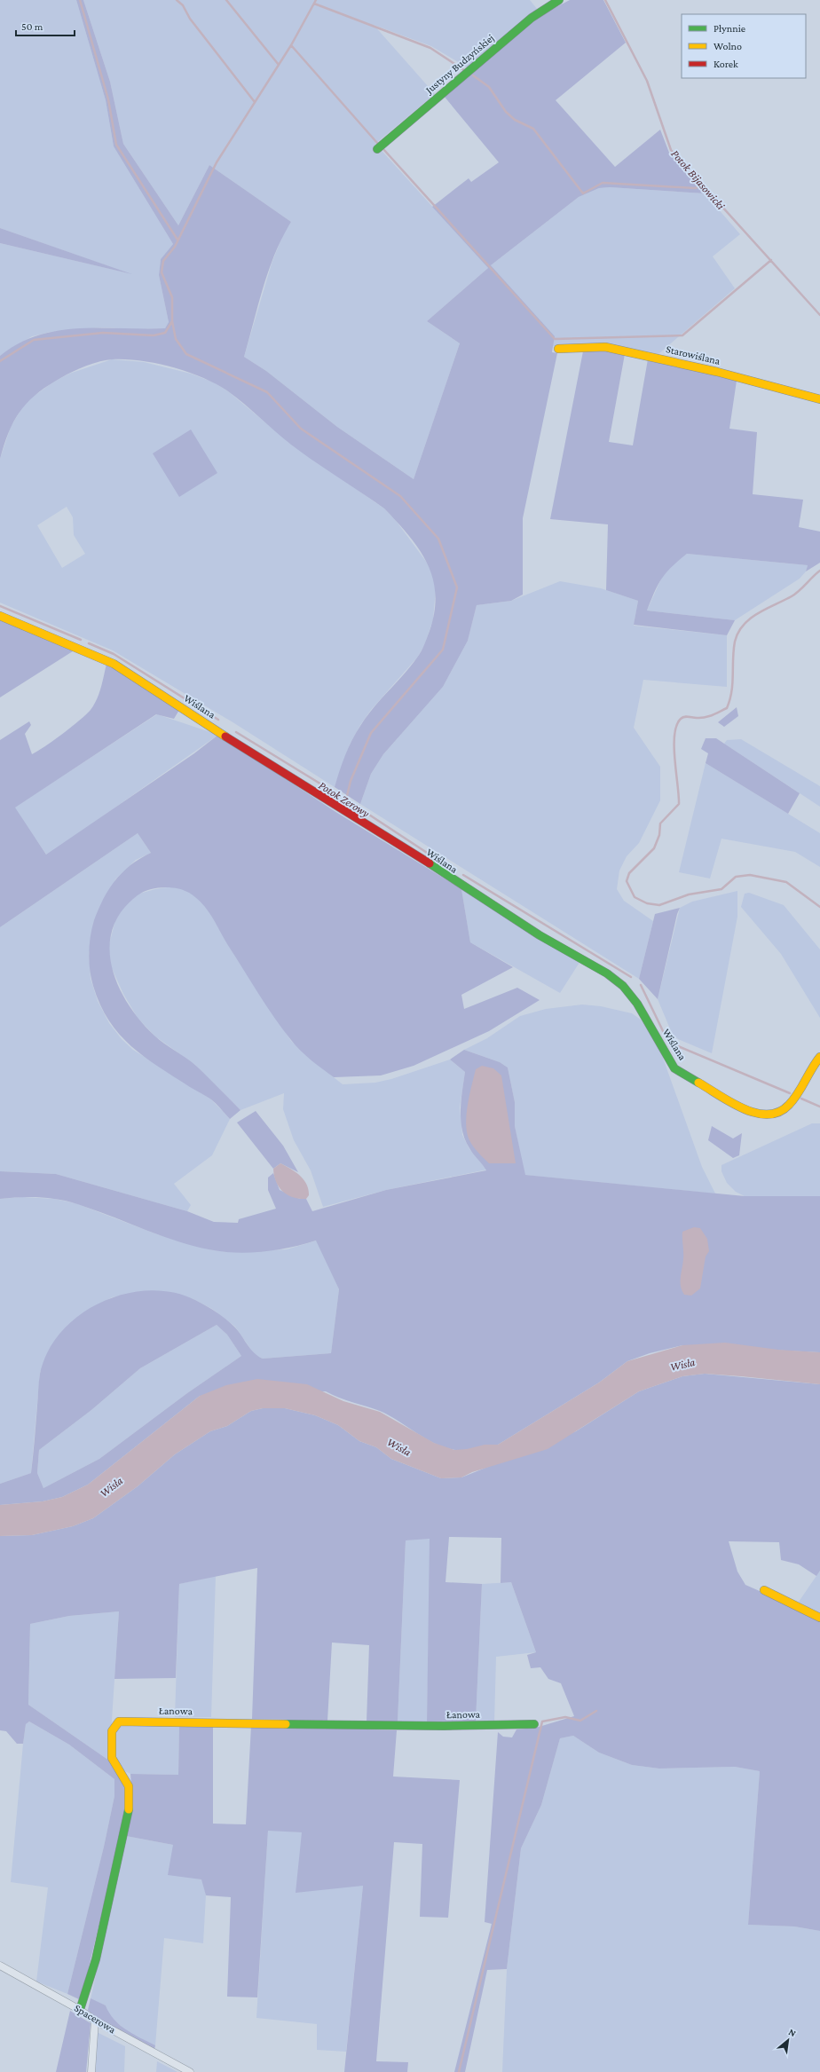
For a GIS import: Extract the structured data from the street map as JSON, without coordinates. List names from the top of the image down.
{
  "streets": {
    "street": [
      "Justyny Budzyńskiej",
      "Starowiślana",
      "Wiślana",
      "Łanowa",
      "Spacerowa"
    ]
  },
  "crossings": [
    ["Łanowa", "Spacerowa"]
  ],
  "water": ["Potok Bijasowicki", "Potok Zerowy", "Wisła"],
  "legend": ["Płynnie", "Wolno", "Korek"],
  "scale_bar": "50 m",
  "north": "top right"
}
